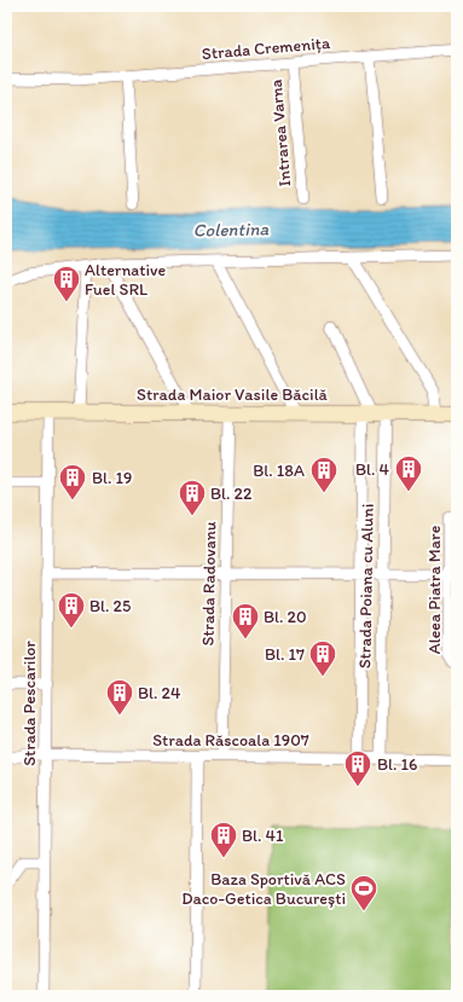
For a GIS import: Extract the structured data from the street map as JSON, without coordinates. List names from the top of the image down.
{
  "streets": {
    "street": [
      "Strada Cremenița",
      "Intrarea Varna",
      "Strada Maior Vasile Băcilă",
      "Strada Radovanu",
      "Strada Poiana cu Aluni",
      "Aleea Piatra Mare",
      "Strada Pescarilor",
      "Strada Răscoala 1907"
    ]
  },
  "crossings": [
    ["Strada Cremenița", "Intrarea Varna"],
    ["Strada Maior Vasile Băcilă", "Strada Radovanu"],
    ["Strada Maior Vasile Băcilă", "Strada Poiana cu Aluni"],
    ["Strada Maior Vasile Băcilă", "Strada Pescarilor"],
    ["Strada Radovanu", "Strada Răscoala 1907"],
    ["Strada Poiana cu Aluni", "Strada Răscoala 1907"],
    ["Strada Pescarilor", "Strada Răscoala 1907"]
  ],
  "water": ["Colentina"],
  "places": {
    "building": [
      "Alternative Fuel SRL",
      "Bl. 4",
      "Bl. 18A",
      "Bl. 19",
      "Bl. 22",
      "Bl. 25",
      "Bl. 20",
      "Bl. 17",
      "Bl. 24",
      "Bl. 16",
      "Bl. 41"
    ],
    "sports": ["Baza Sportivă ACS Daco-Getica București"]
  }
}
